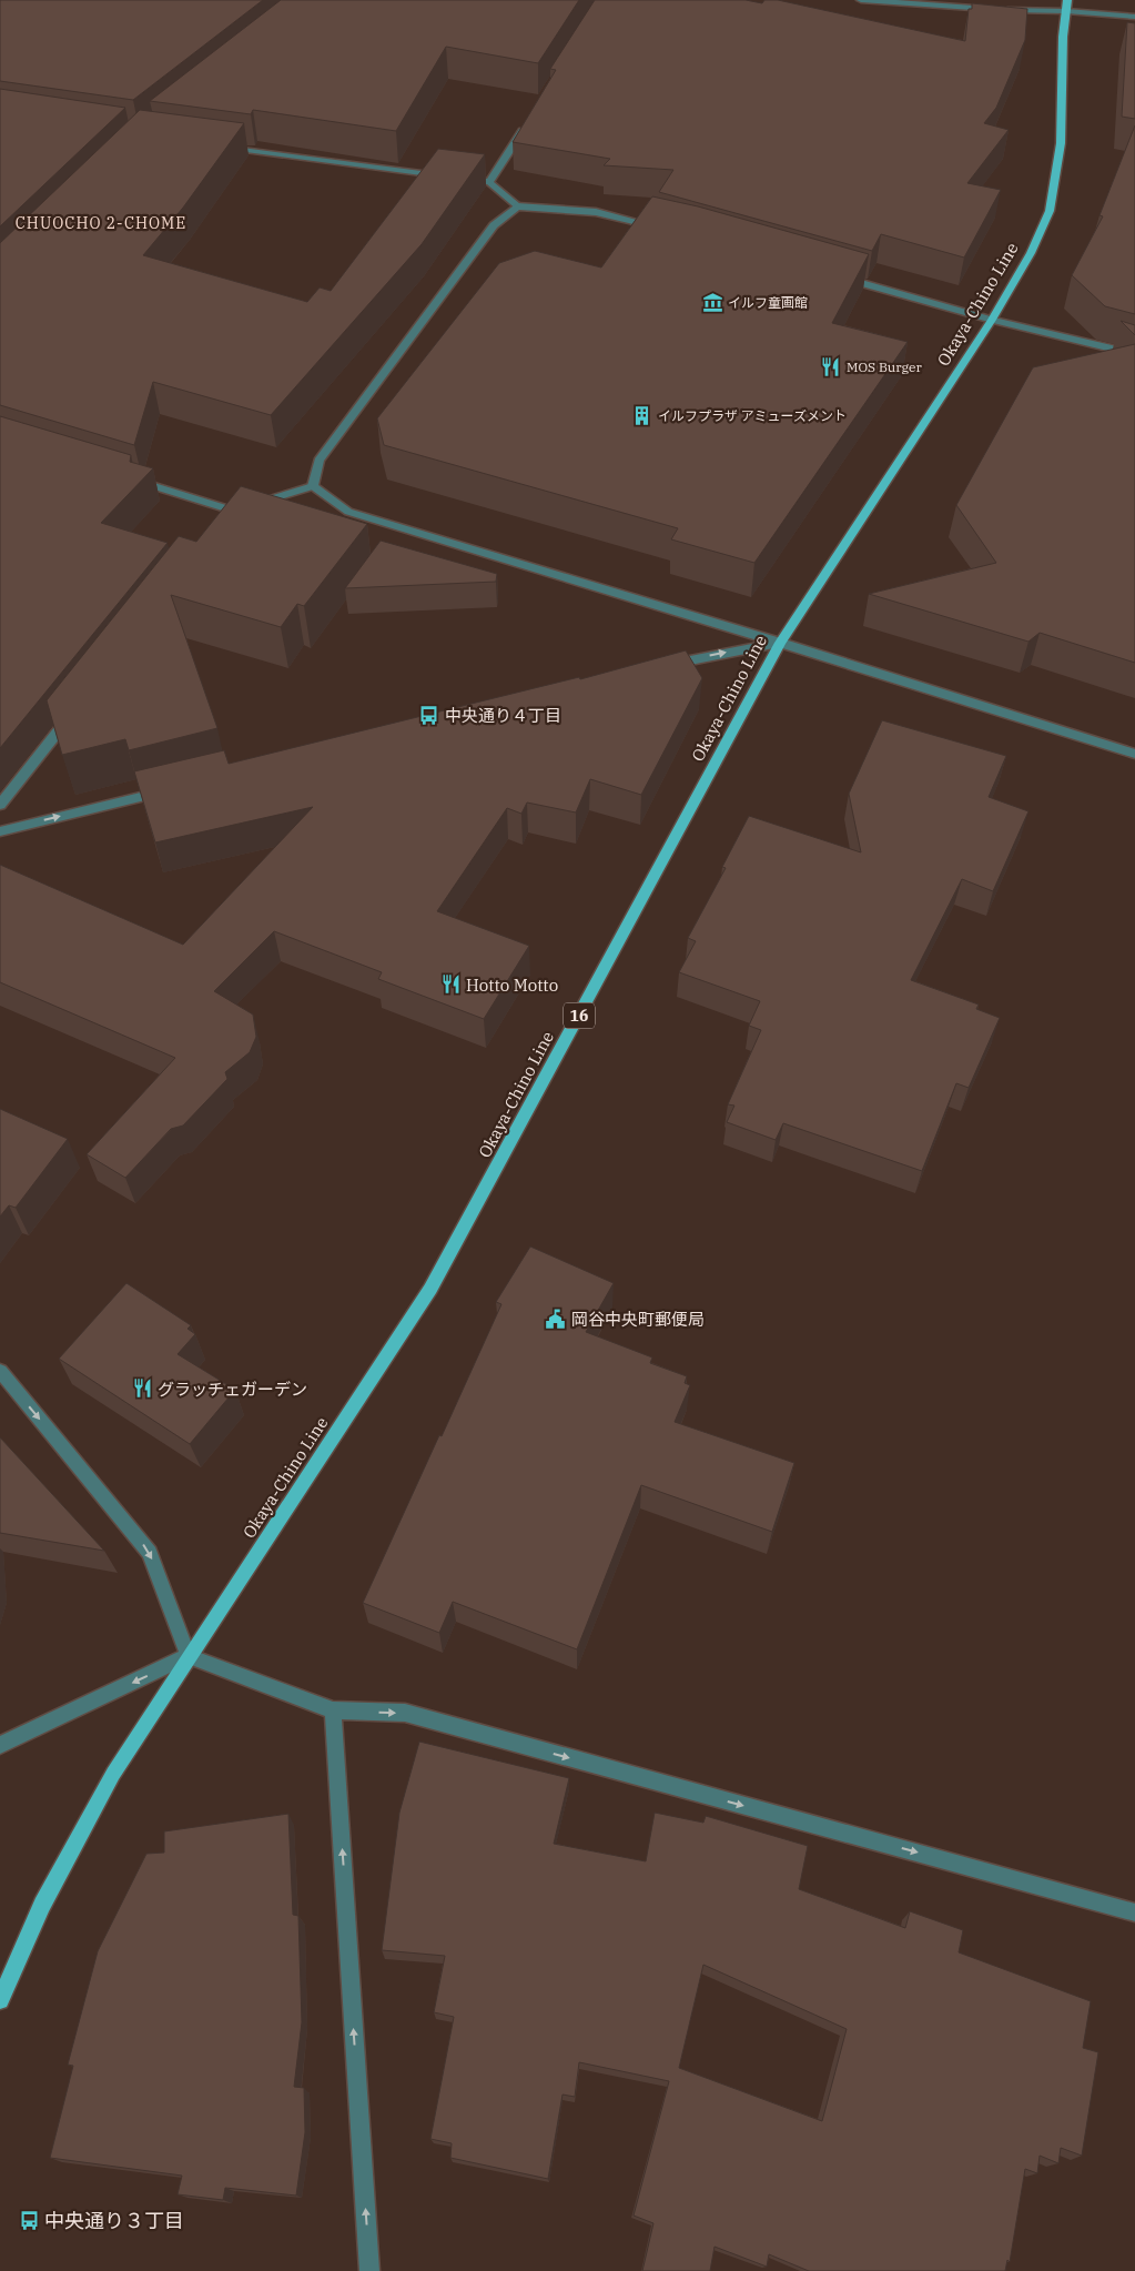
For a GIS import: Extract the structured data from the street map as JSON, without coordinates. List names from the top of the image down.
{
  "streets": {
    "main road": ["Okaya-Chino Line", "16"]
  },
  "districts": ["CHUOCHO 2-CHOME"],
  "places": {
    "museum": ["イルフ童画館"],
    "restaurant": ["MOS Burger", "Hotto Motto", "グラッチェガーデン"],
    "building": ["イルフプラザ アミューズメント"],
    "bus stop": ["中央通り４丁目", "中央通り３丁目"],
    "public building": ["岡谷中央町郵便局"]
  }
}
